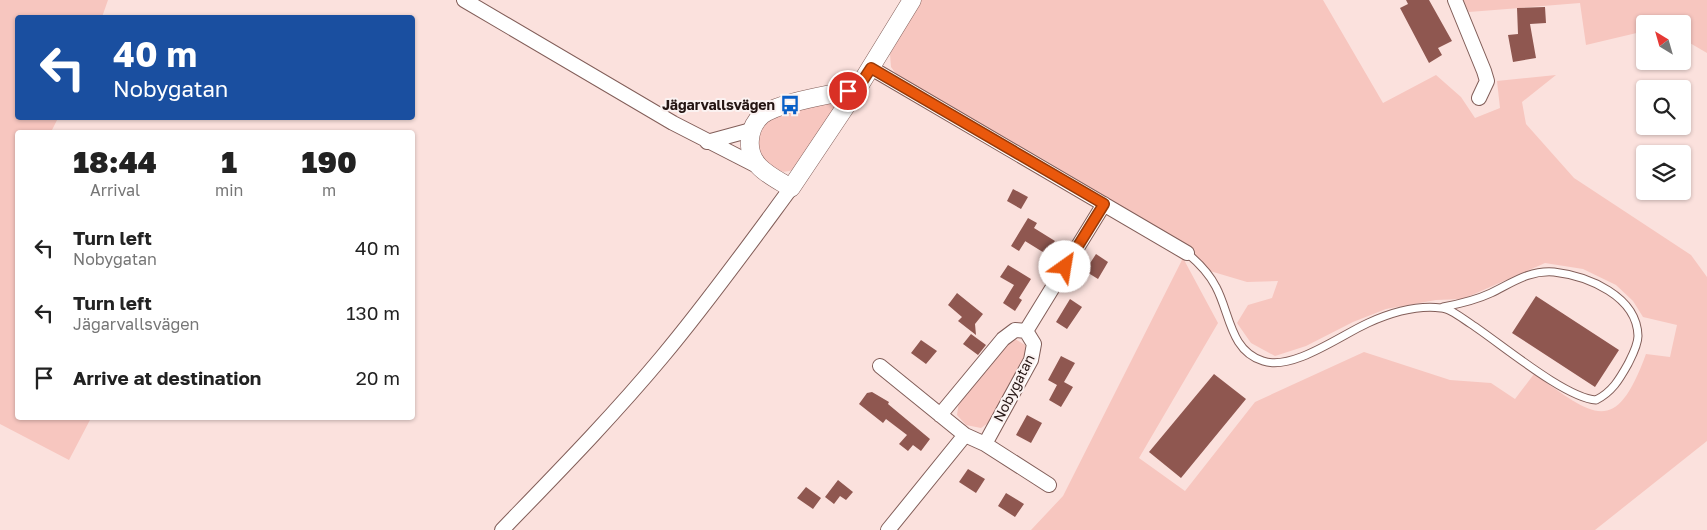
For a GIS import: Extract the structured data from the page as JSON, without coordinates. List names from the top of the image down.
{
  "streets": {
    "street": ["Nobygatan"]
  },
  "places": {
    "bus stop": ["Jägarvallsvägen"]
  },
  "north": "top left",
  "page": {
    "turn": ["40 m", "Nobygatan"],
    "eta": [
      "18:44",
      "Arrival",
      "1",
      "min",
      "190",
      "m"
    ],
    "list": [
      {
        "name": "Turn left",
        "note": "Nobygatan",
        "value": "40 m"
      },
      {
        "name": "Turn left",
        "note": "Jägarvallsvägen",
        "value": "130 m"
      },
      {
        "name": "Arrive at destination",
        "value": "20 m"
      }
    ]
  }
}
